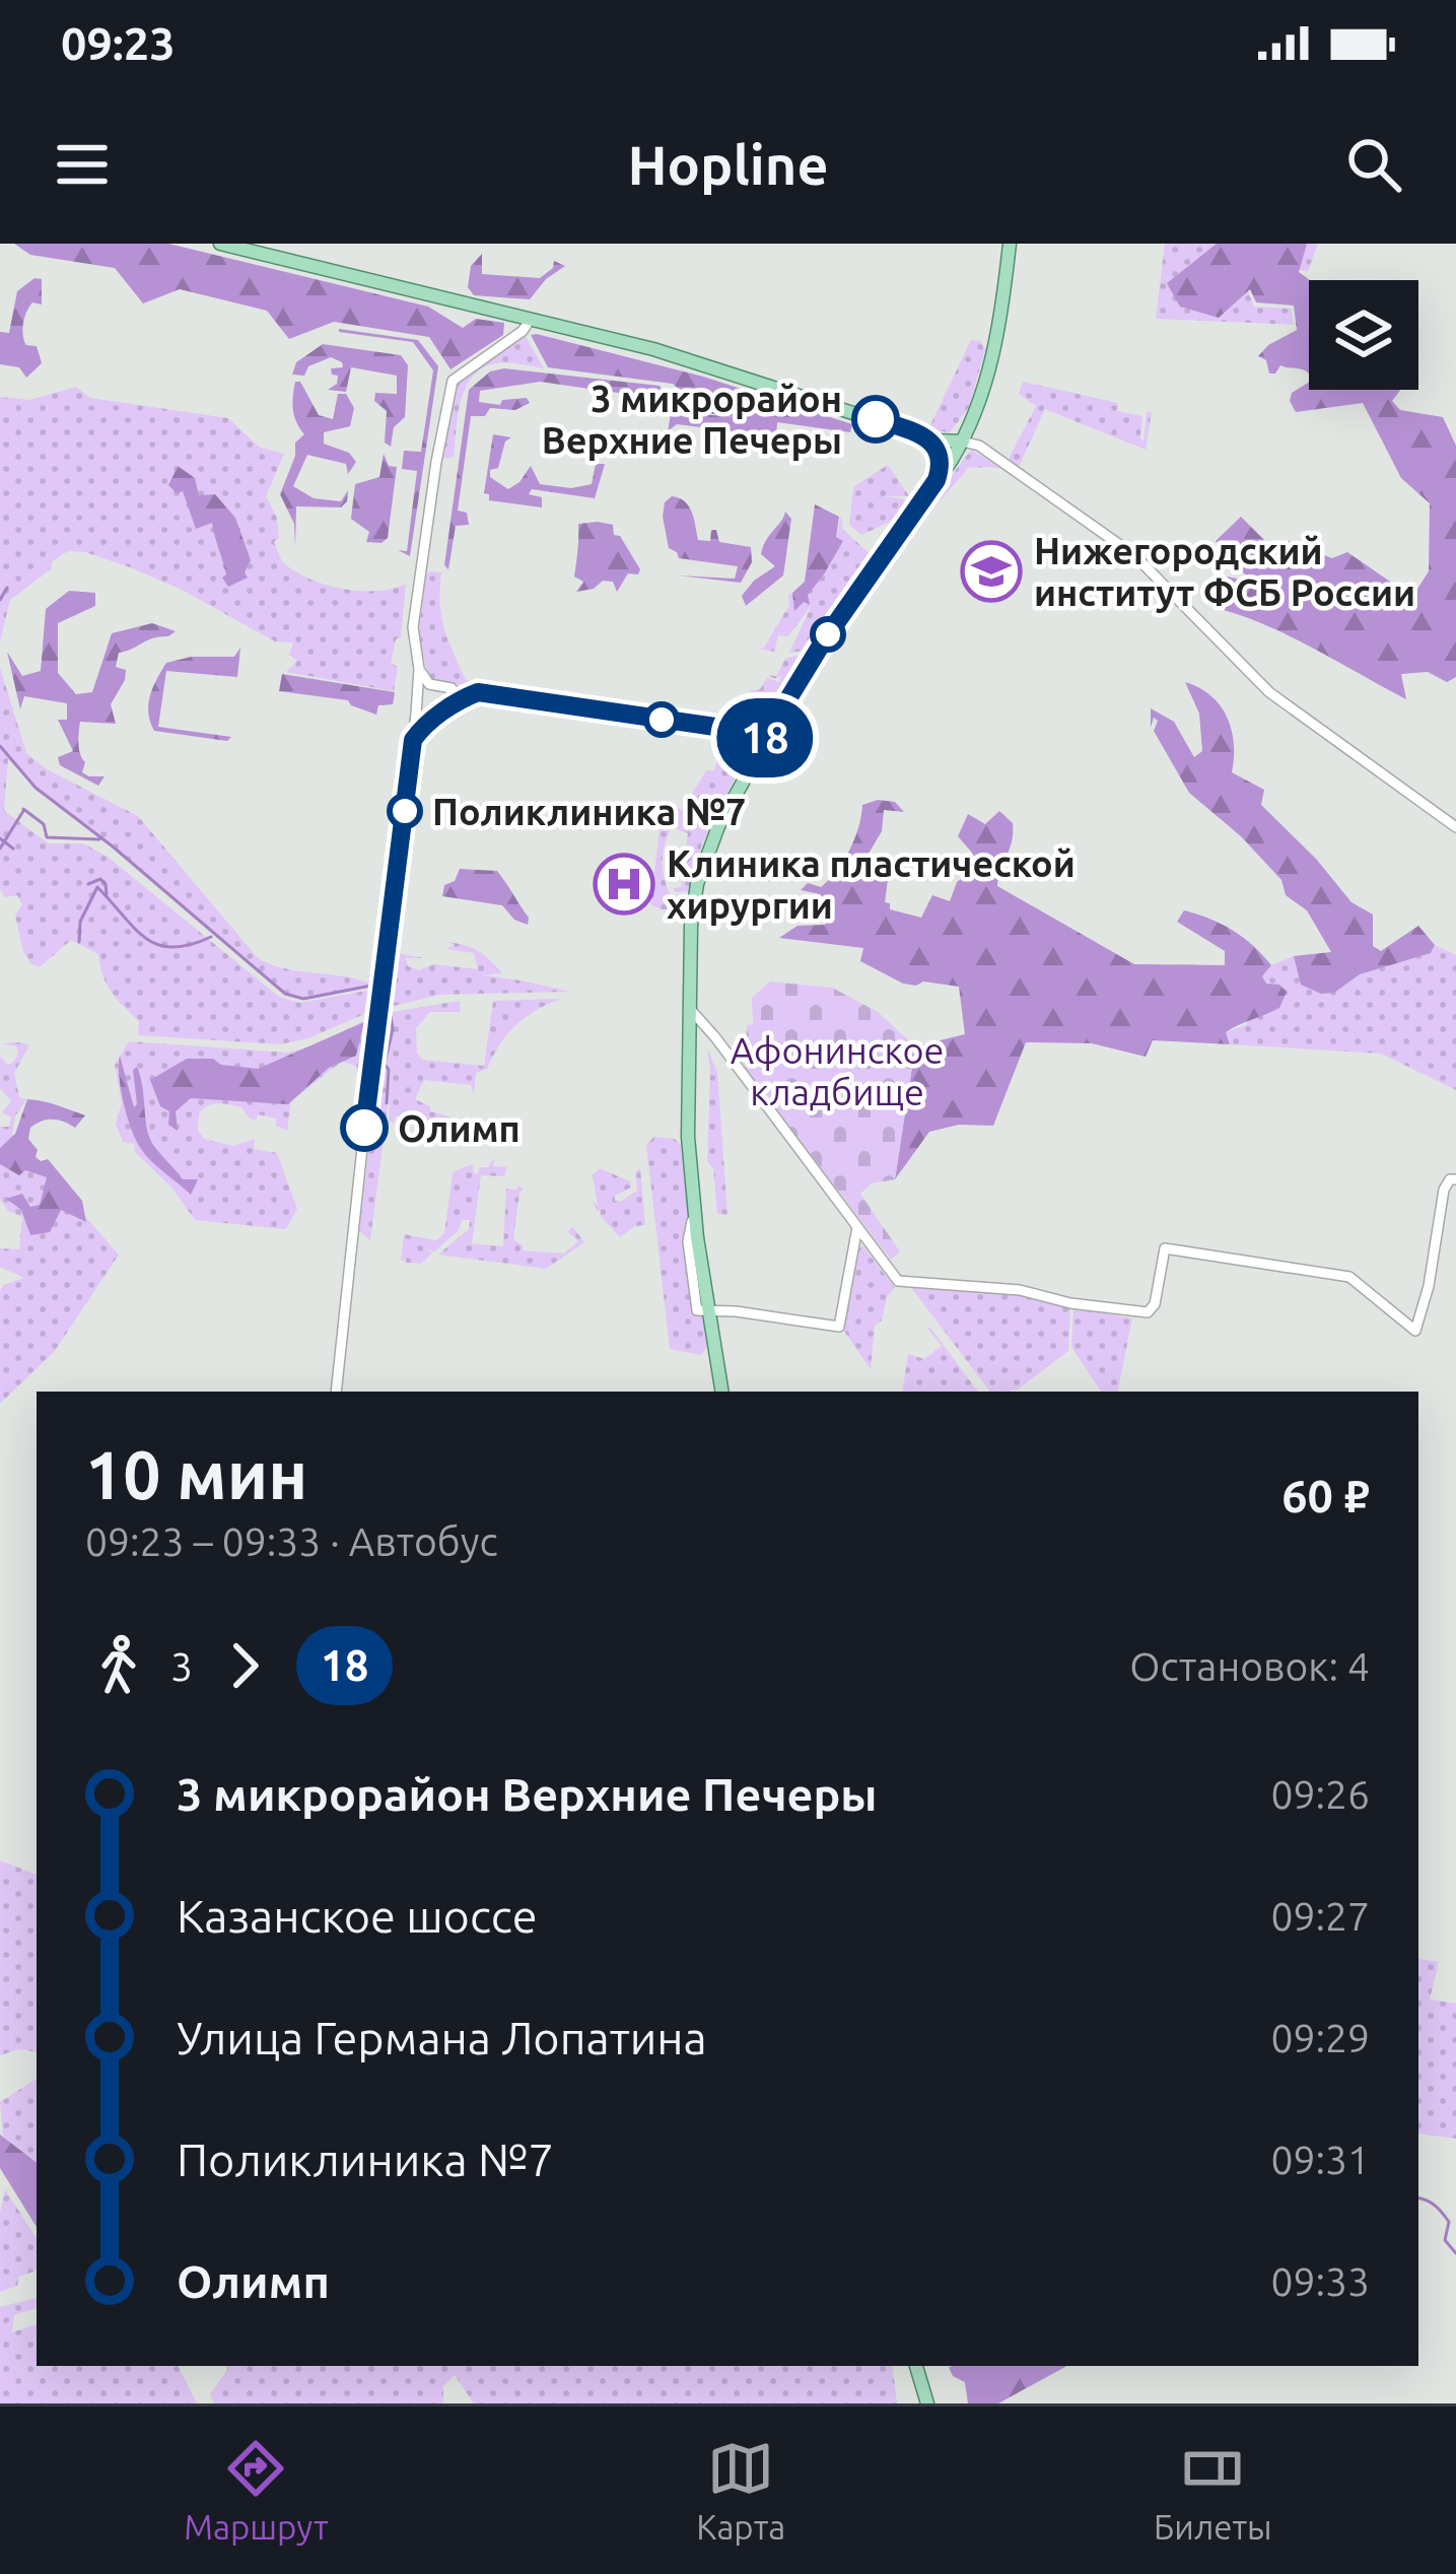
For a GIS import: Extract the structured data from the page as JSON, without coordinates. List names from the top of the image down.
{
  "parks": ["Афонинское кладбище"],
  "places": {
    "other": ["3 микрорайон Верхние Печеры", "Поликлиника №7", "Олимп"],
    "school or university": ["Нижегородский институт ФСБ России"],
    "hospital": ["Клиника пластической хирургии"]
  },
  "lines": ["bus line 18"],
  "page": {
    "status": "09:23",
    "header": "Hopline",
    "on_map": "18",
    "heading": ["10 мин", "09:23 – 09:33 · Автобус", "60 ₽"],
    "legs": ["3", "18", "Остановок: 4"],
    "list": [
      {
        "name": "3 микрорайон Верхние Печеры",
        "value": "09:26"
      },
      {
        "name": "Казанское шоссе",
        "value": "09:27"
      },
      {
        "name": "Улица Германа Лопатина",
        "value": "09:29"
      },
      {
        "name": "Поликлиника №7",
        "value": "09:31"
      },
      {
        "name": "Олимп",
        "value": "09:33"
      }
    ],
    "tabs": ["Маршрут", "Карта", "Билеты"]
  }
}
